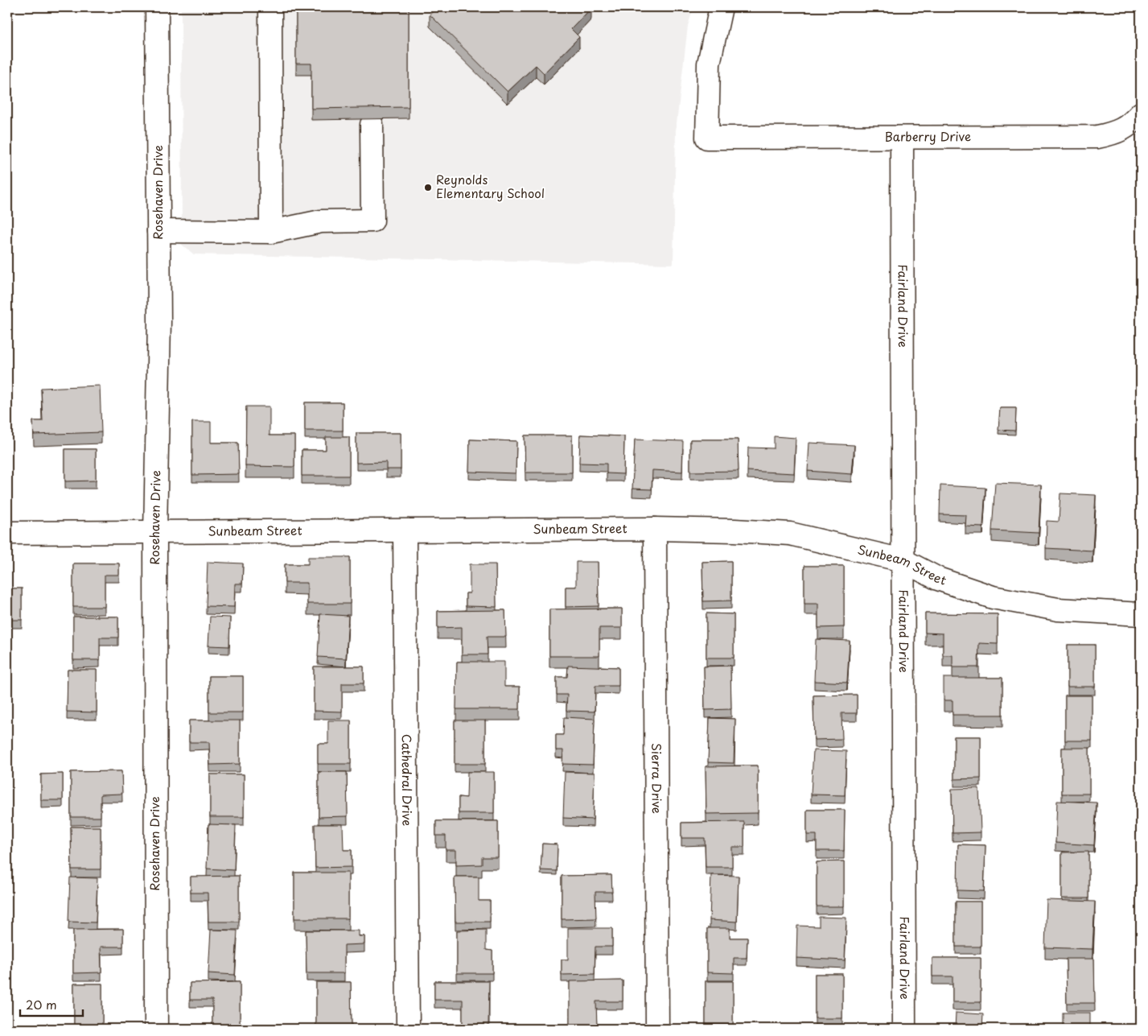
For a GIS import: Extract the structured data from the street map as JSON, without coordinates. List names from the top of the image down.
{
  "streets": {
    "street": [
      "Barberry Drive",
      "Rosehaven Drive",
      "Fairland Drive",
      "Sunbeam Street",
      "Sierra Drive",
      "Cathedral Drive"
    ]
  },
  "crossings": [
    ["Barberry Drive", "Fairland Drive"],
    ["Rosehaven Drive", "Sunbeam Street"],
    ["Fairland Drive", "Sunbeam Street"],
    ["Sunbeam Street", "Sierra Drive"],
    ["Sunbeam Street", "Cathedral Drive"]
  ],
  "places": ["Reynolds Elementary School"],
  "scale_bar": "20 m"
}
